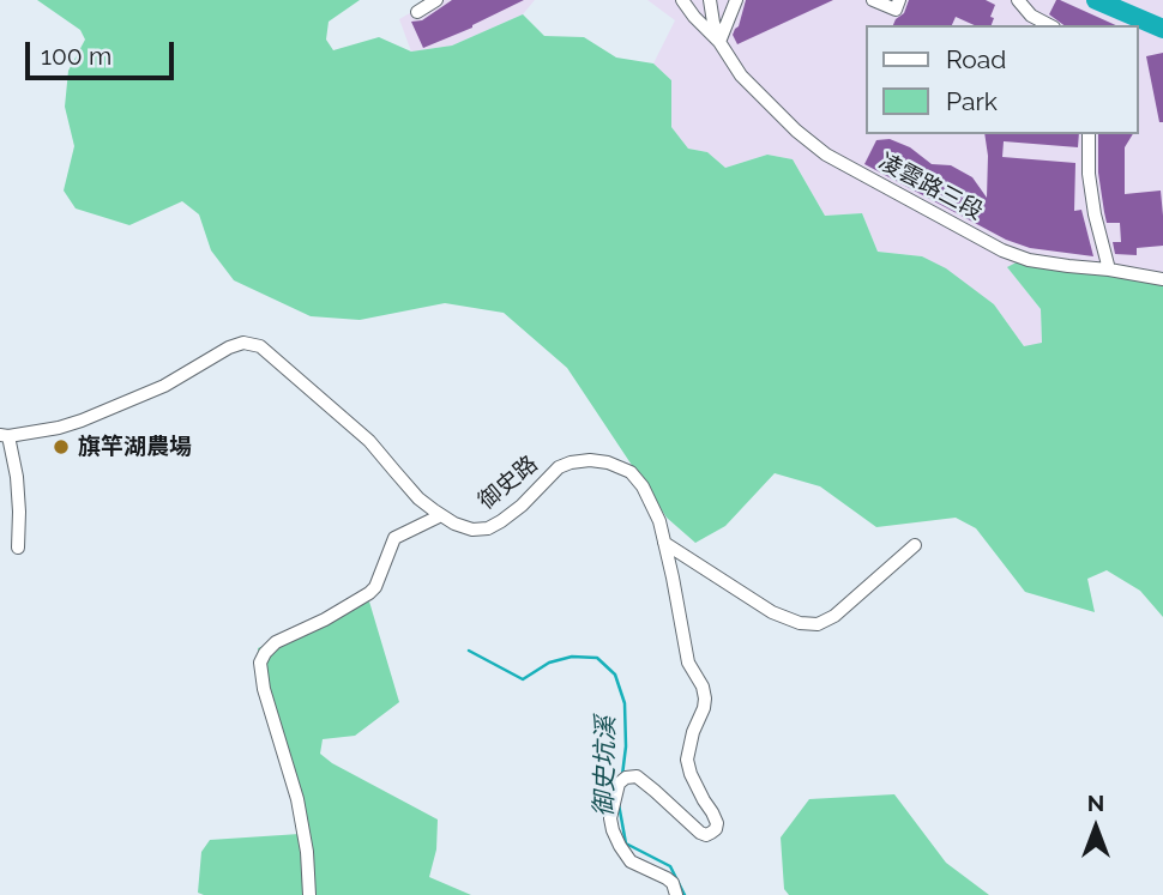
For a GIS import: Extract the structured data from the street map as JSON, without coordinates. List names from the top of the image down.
{
  "streets": {
    "street": ["凌雲路三段", "御史路"]
  },
  "water": ["御史坑溪"],
  "places": ["旗竿湖農場"],
  "legend": ["Road", "Park"],
  "scale_bar": "100 m",
  "north": "top"
}
